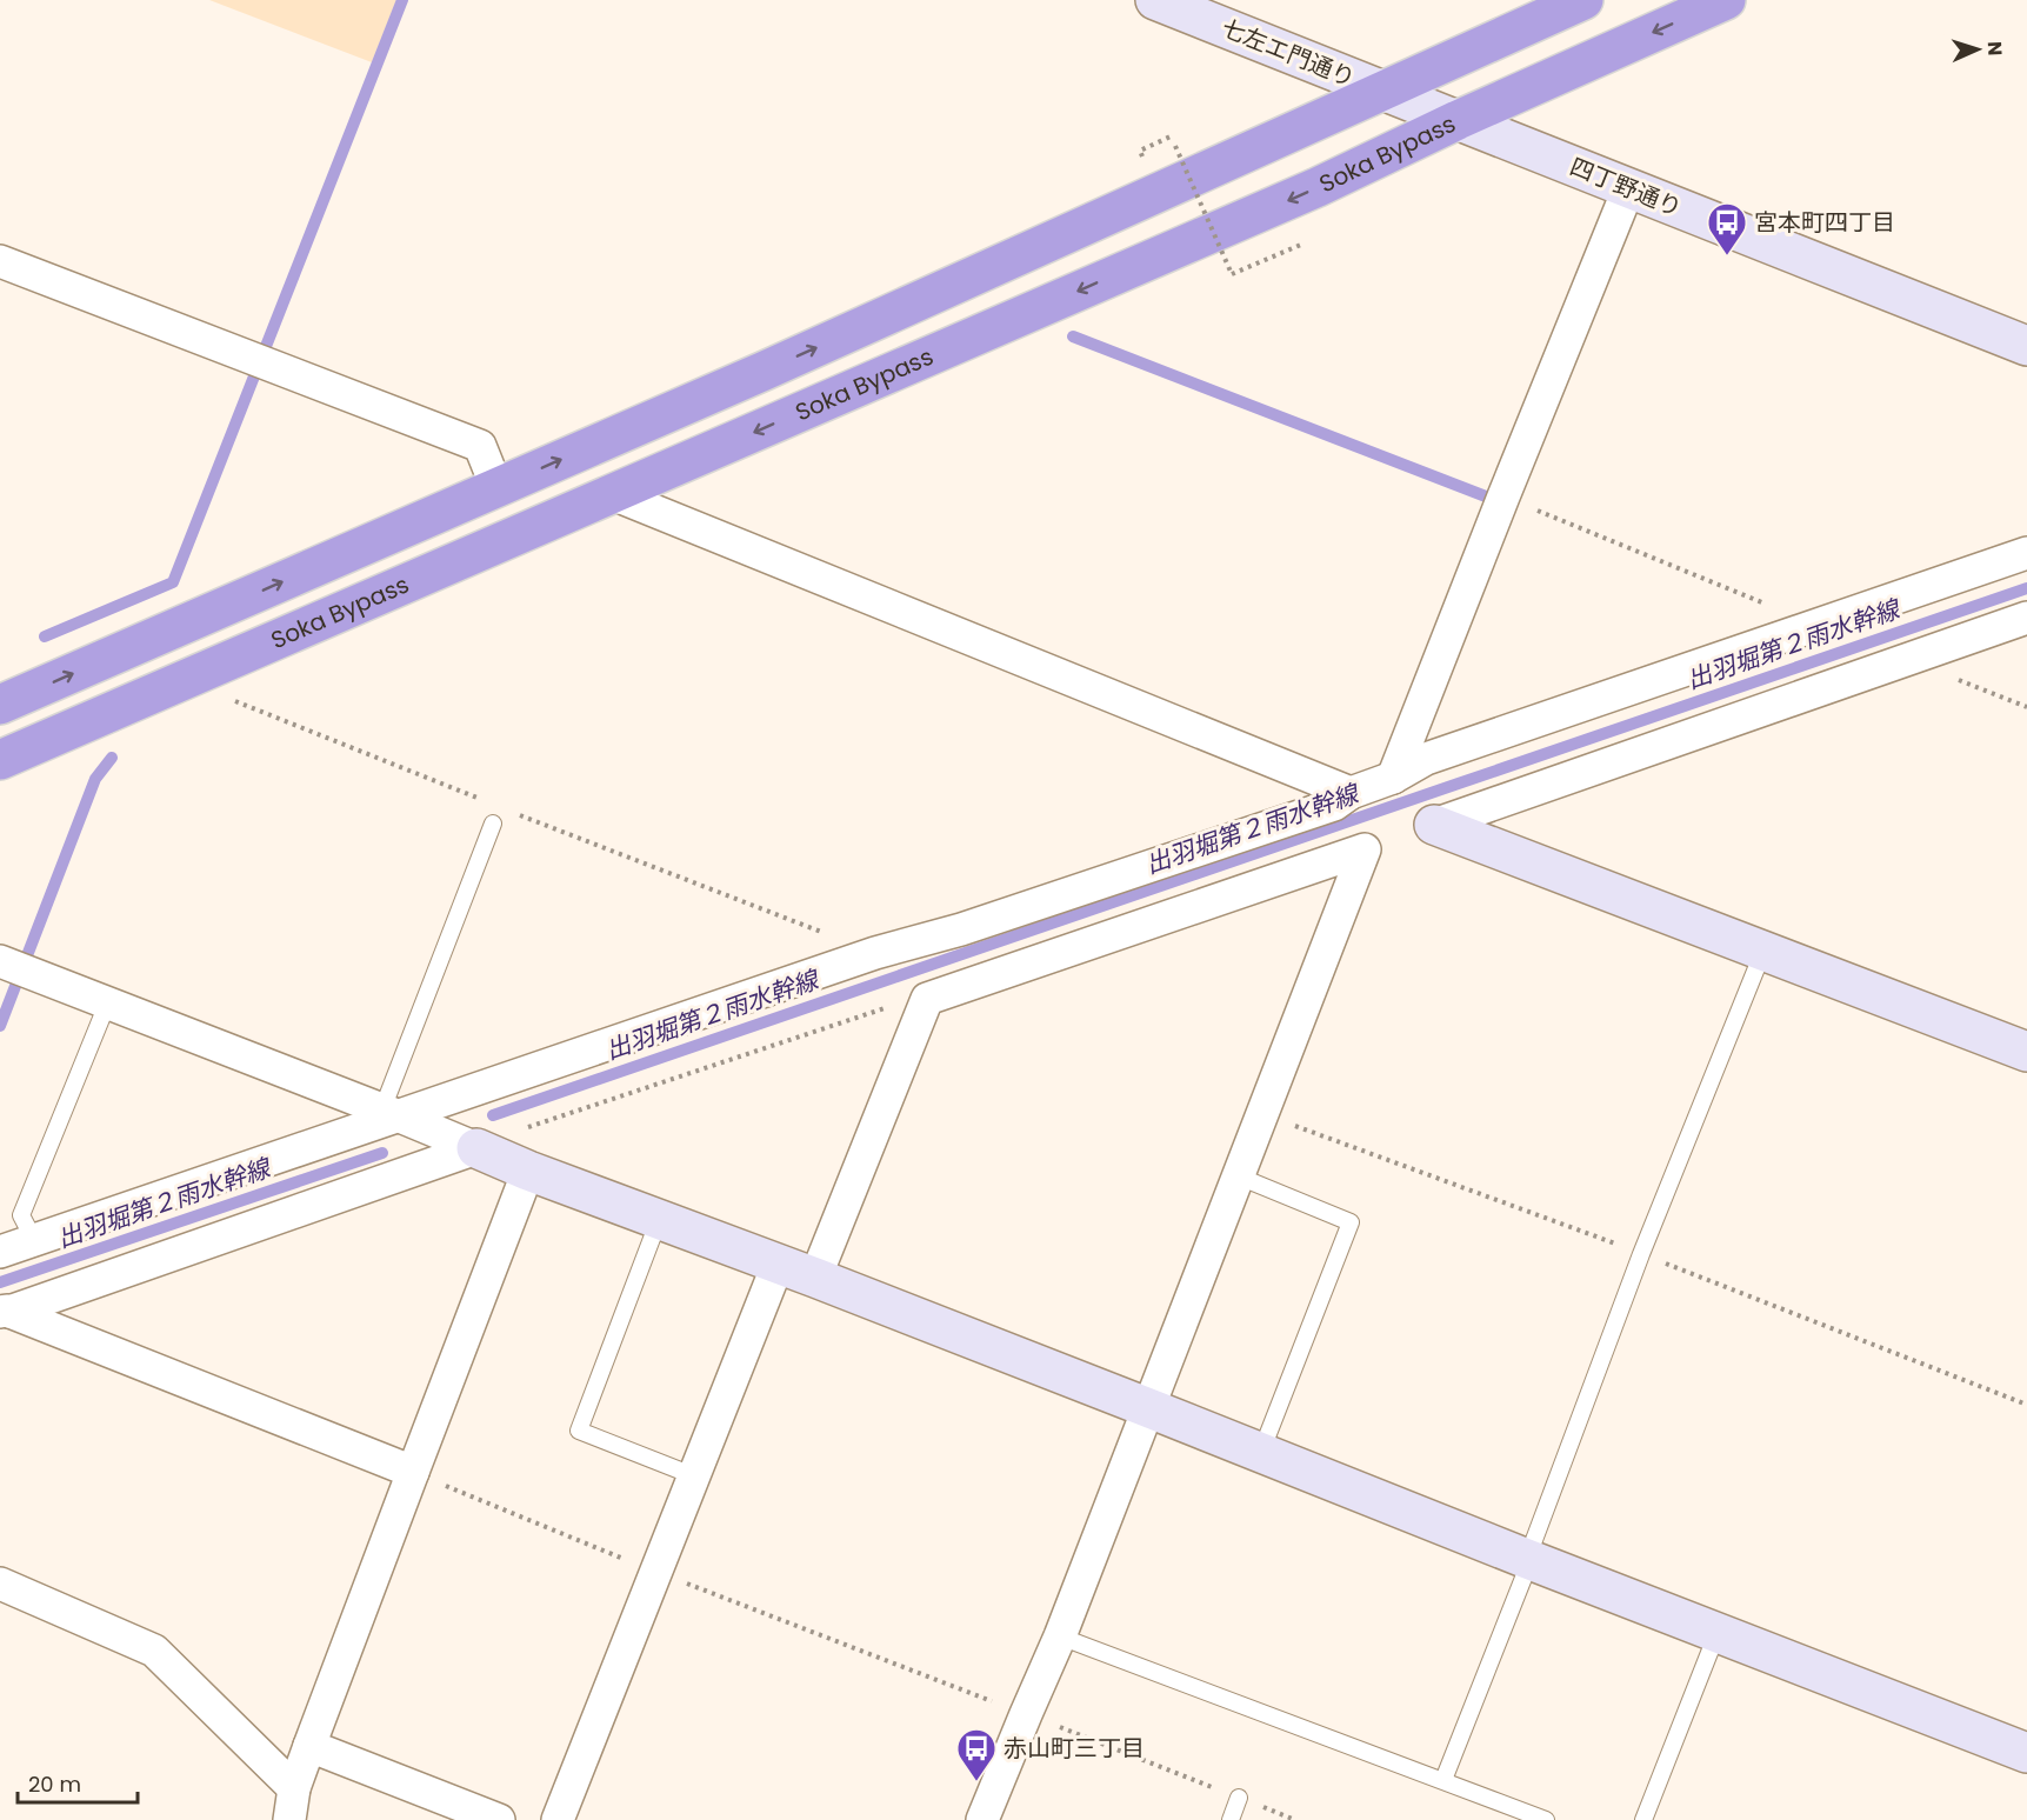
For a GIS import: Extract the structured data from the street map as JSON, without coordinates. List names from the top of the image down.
{
  "streets": {
    "highway": ["Soka Bypass"],
    "street": ["七左エ門通り", "四丁野通り"]
  },
  "crossings": [
    ["七左エ門通り", "四丁野通り"],
    ["Soka Bypass", "四丁野通り"]
  ],
  "water": ["出羽堀第２雨水幹線"],
  "places": {
    "bus stop": ["宮本町四丁目", "赤山町三丁目"]
  },
  "scale_bar": "20 m",
  "north": "right"
}
